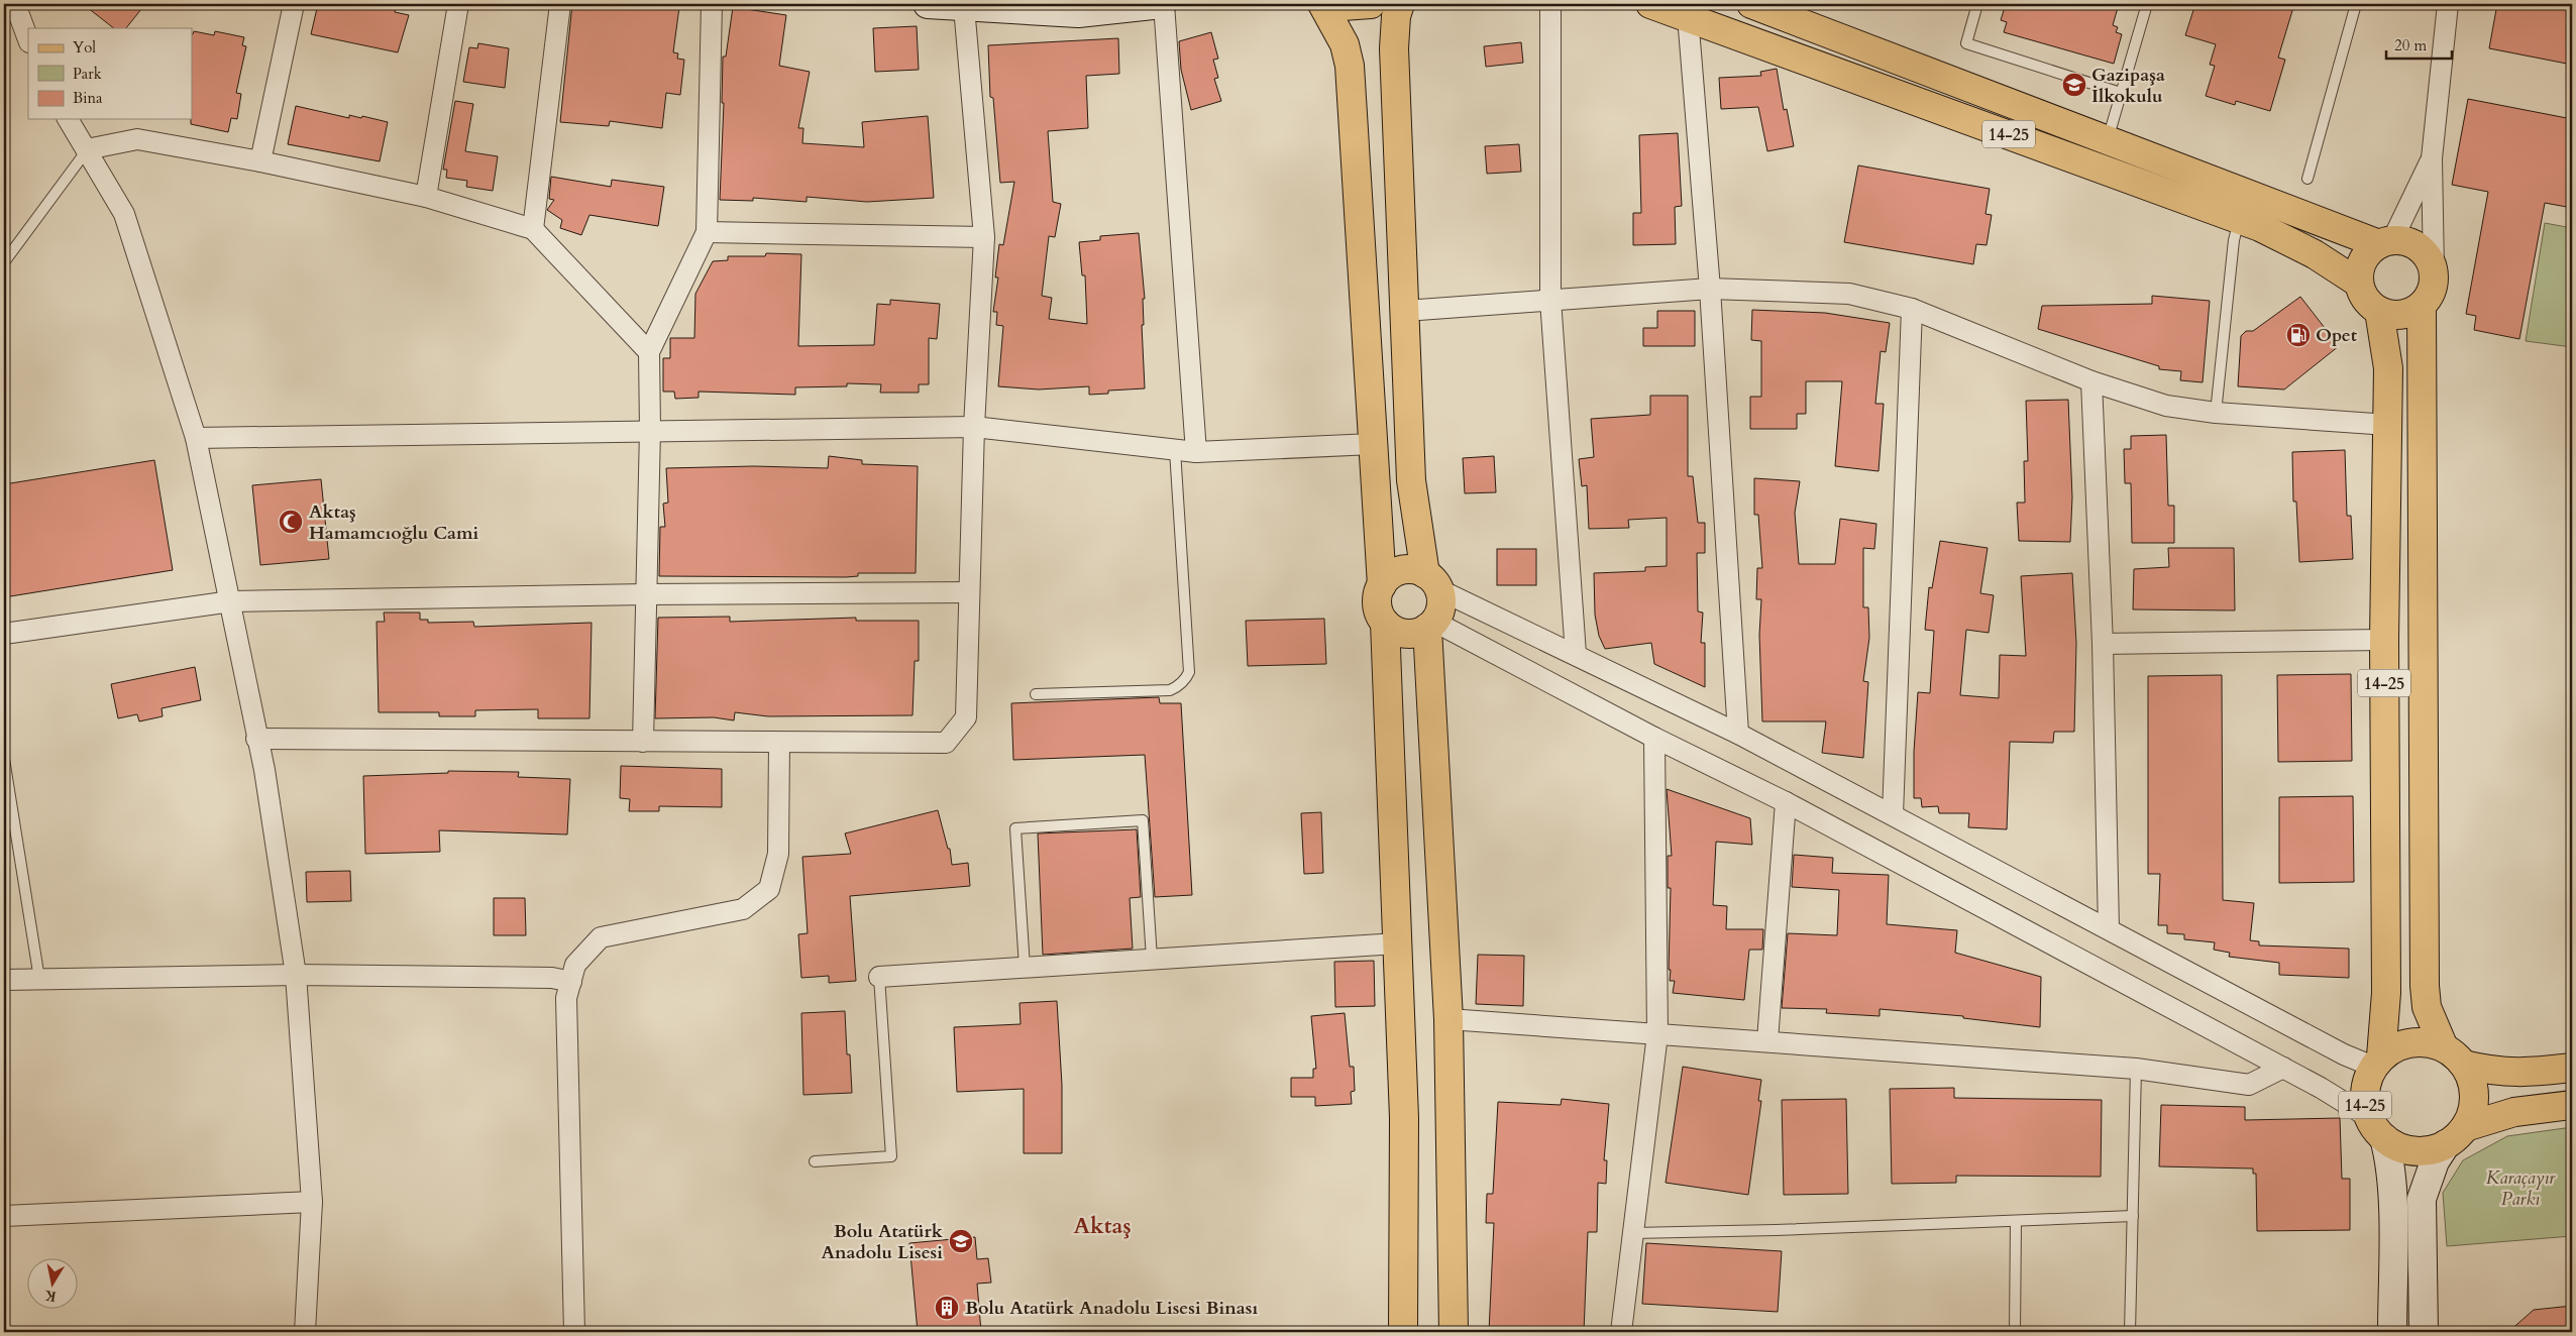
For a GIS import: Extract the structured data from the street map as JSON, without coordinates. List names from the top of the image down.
{
  "streets": {
    "main road": ["14-25"]
  },
  "districts": ["Aktaş"],
  "parks": ["Karaçayır Parkı"],
  "places": {
    "school or university": ["Gazipaşa İlkokulu", "Bolu Atatürk Anadolu Lisesi"],
    "fuel station": ["Opet"],
    "mosque": ["Aktaş Hamamcıoğlu Cami"],
    "building": ["Bolu Atatürk Anadolu Lisesi Binası"]
  },
  "legend": ["Yol", "Park", "Bina"],
  "scale_bar": "20 m",
  "north": "bottom"
}
